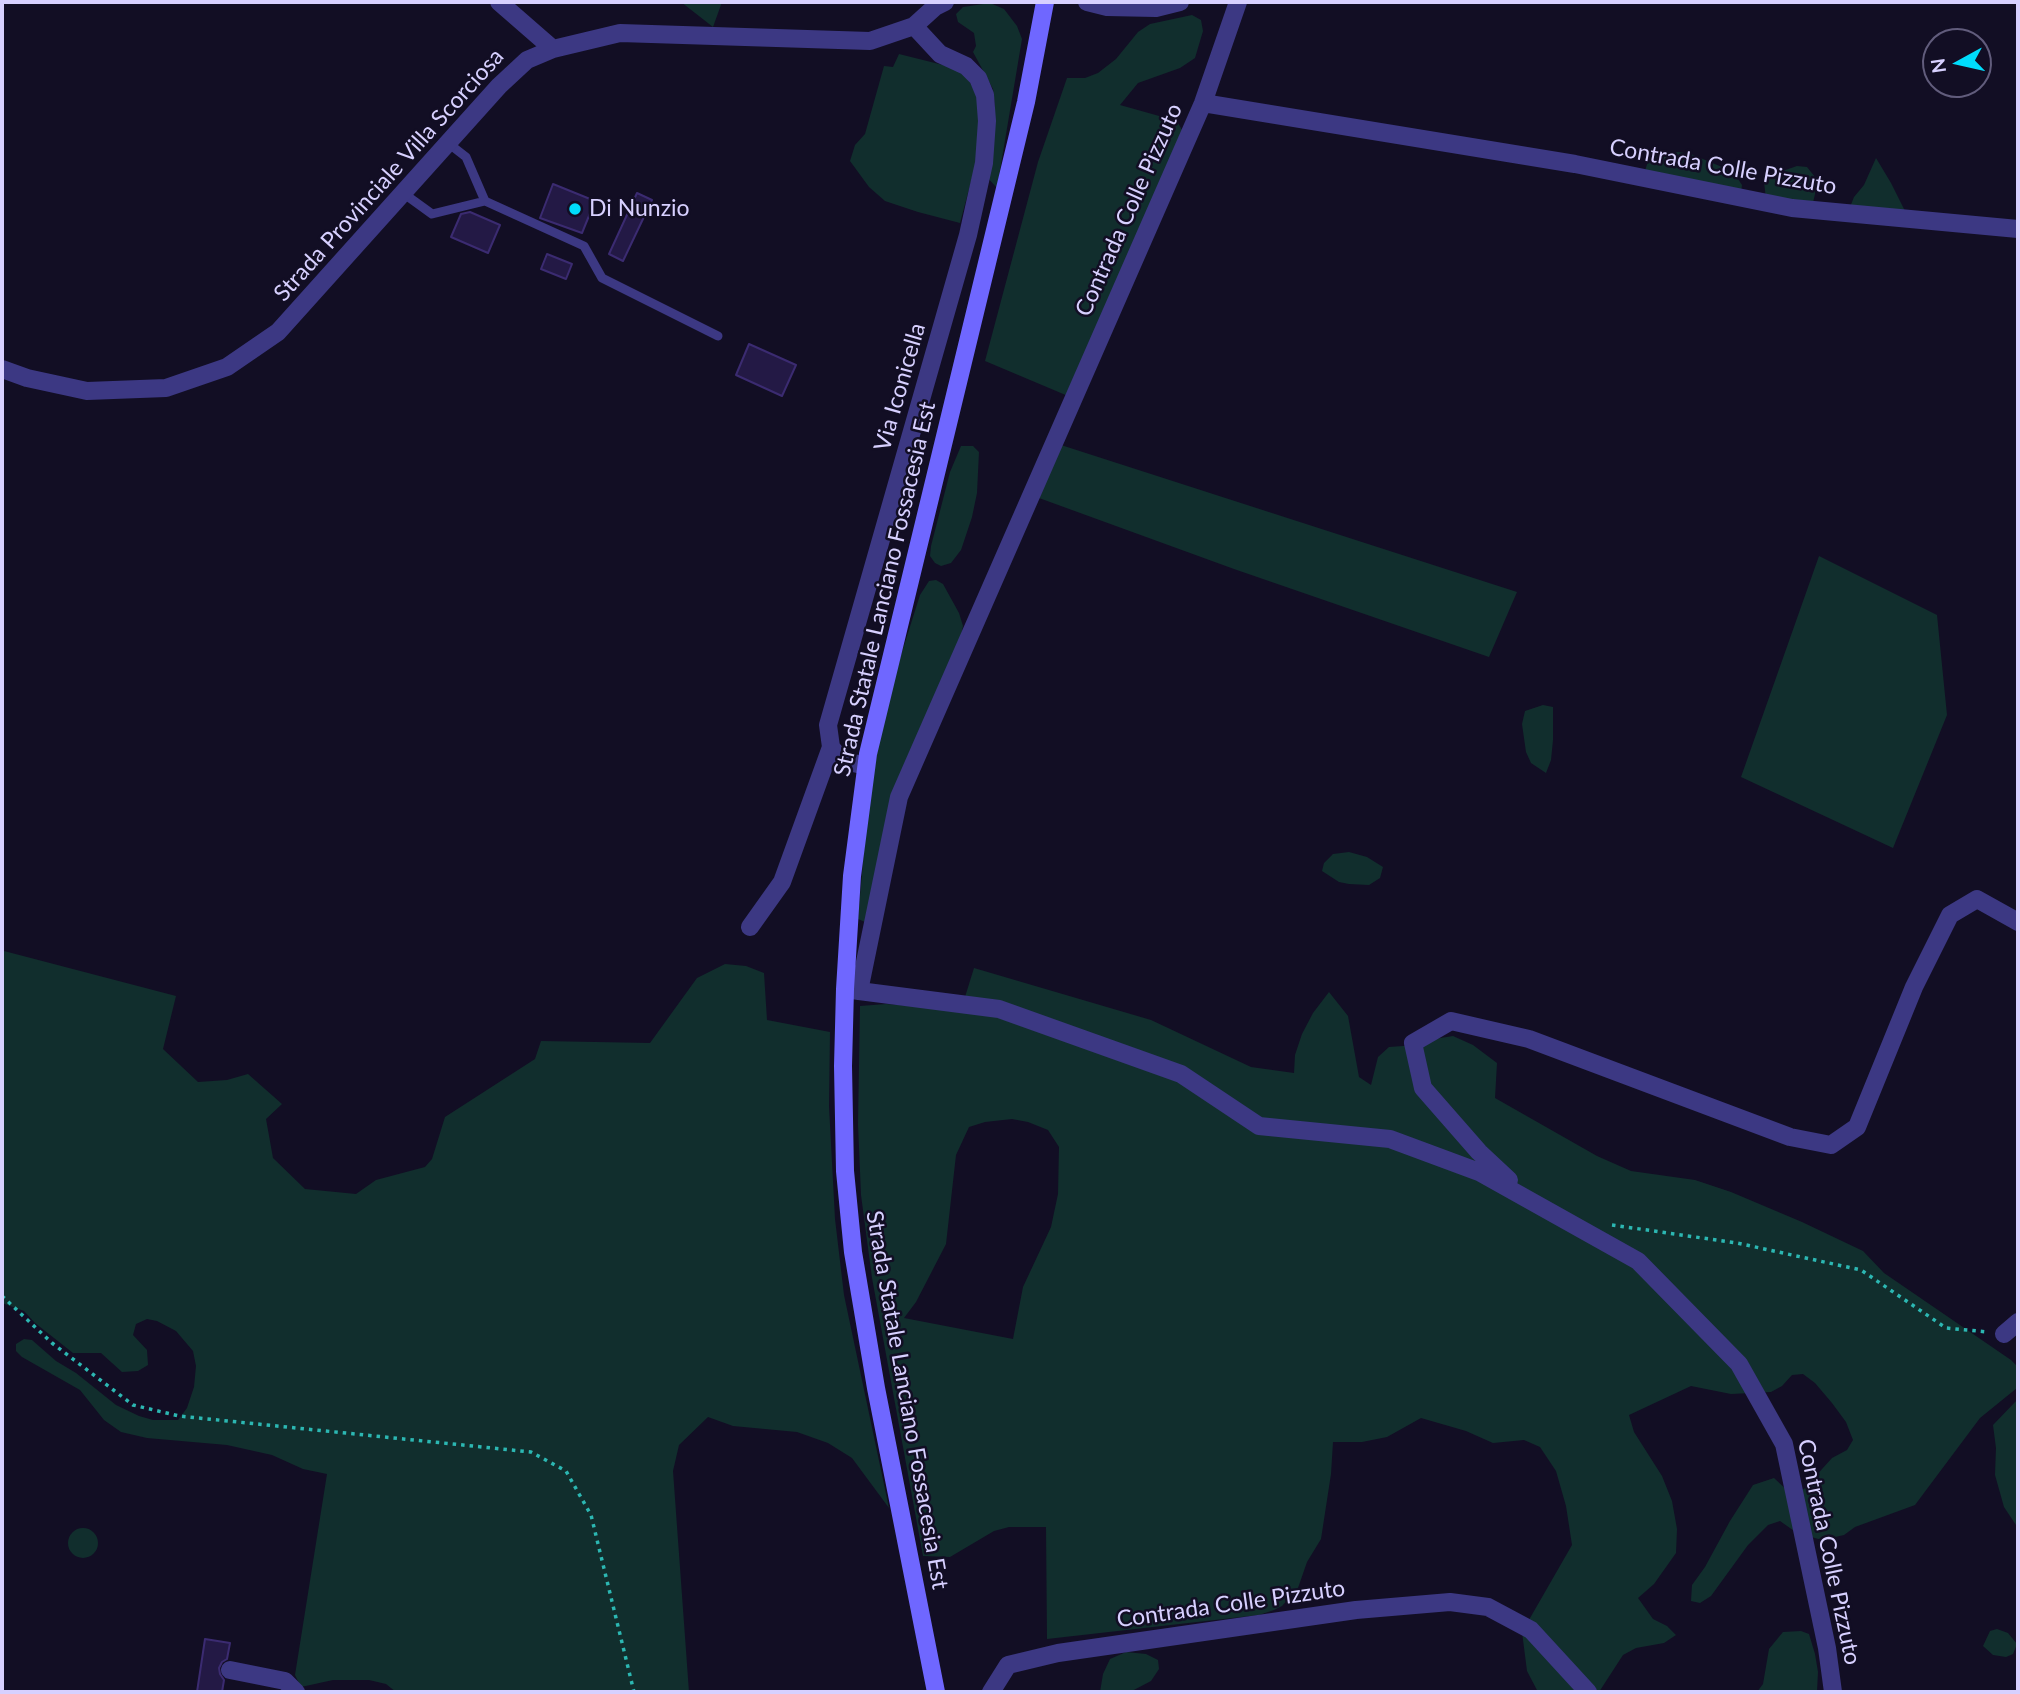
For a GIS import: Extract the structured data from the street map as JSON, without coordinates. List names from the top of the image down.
{
  "streets": {
    "main road": ["Strada Statale Lanciano Fossacesia Est"],
    "street": ["Contrada Colle Pizzuto", "Strada Provinciale Villa Scorciosa", "Via Iconicella"]
  },
  "crossings": [
    ["Contrada Colle Pizzuto", "Strada Statale Lanciano Fossacesia Est"],
    ["Strada Provinciale Villa Scorciosa", "Via Iconicella"]
  ],
  "places": ["Di Nunzio"],
  "north": "left"
}
